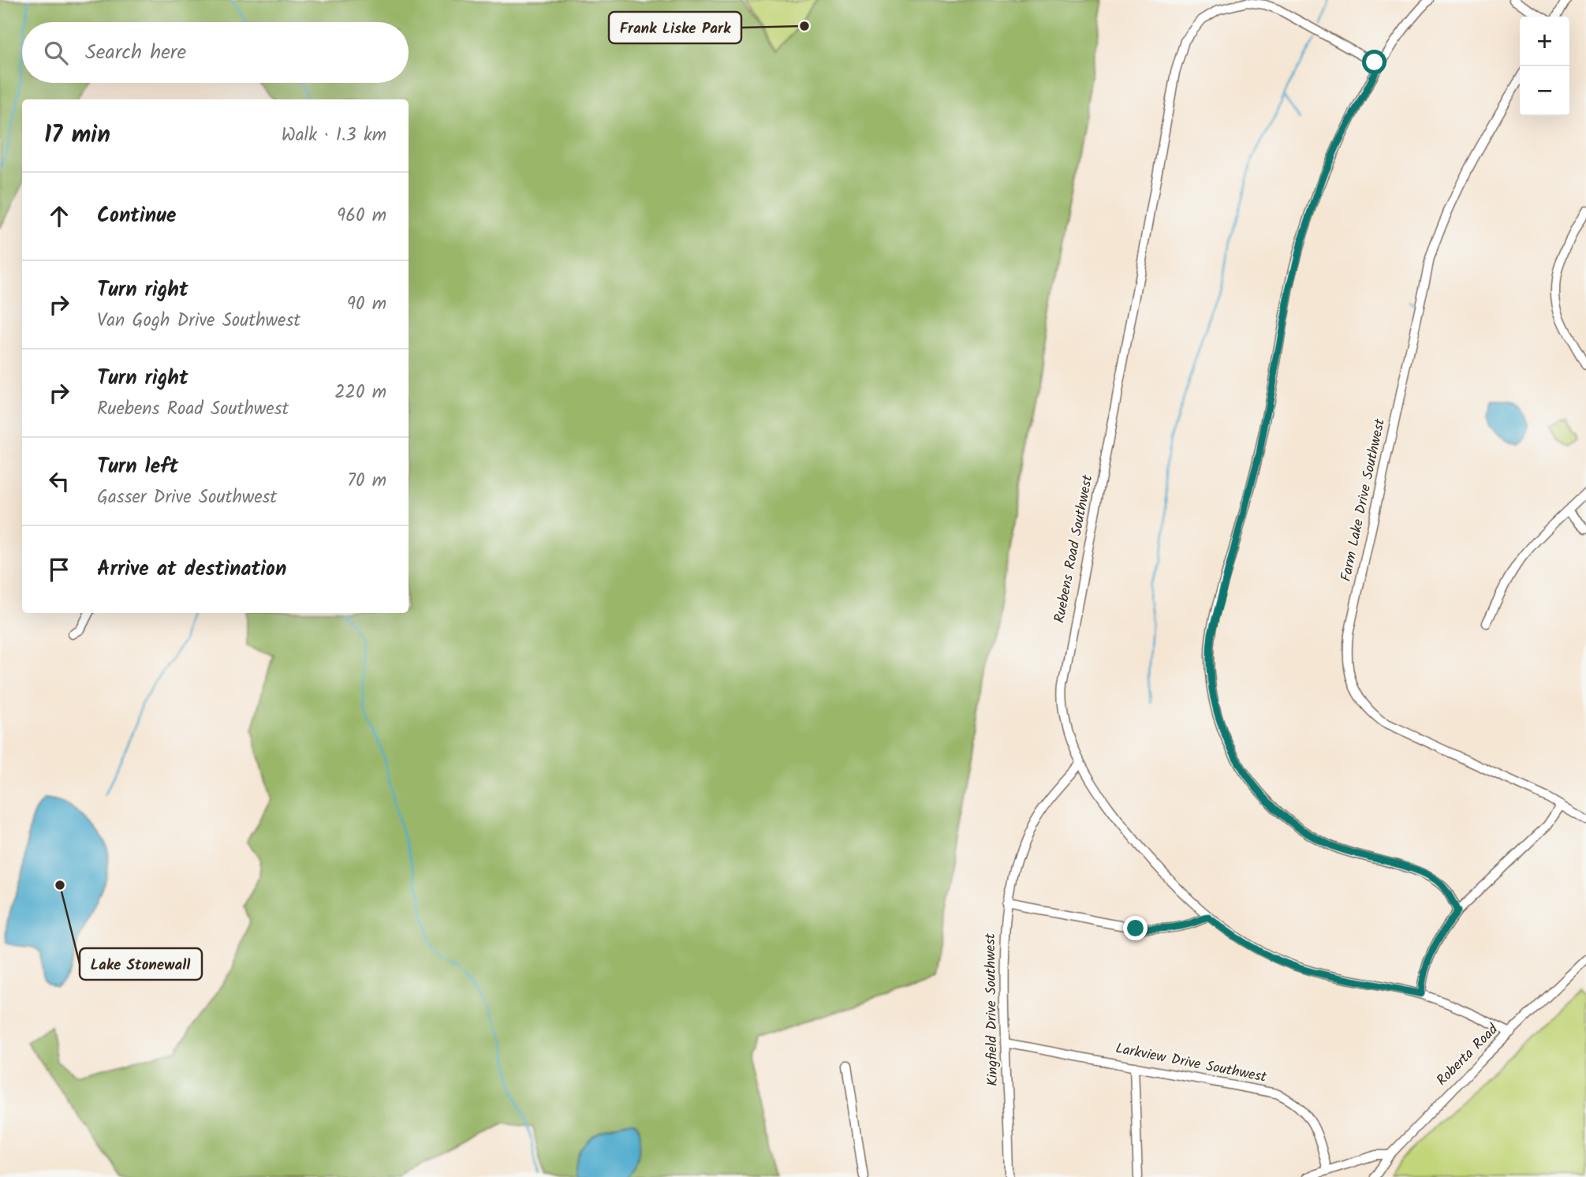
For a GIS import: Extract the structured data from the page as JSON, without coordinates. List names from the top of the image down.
{
  "streets": {
    "street": [
      "Farm Lake Drive Southwest",
      "Ruebens Road Southwest",
      "Kingfield Drive Southwest",
      "Roberta Road",
      "Larkview Drive Southwest"
    ]
  },
  "crossings": [
    ["Ruebens Road Southwest", "Kingfield Drive Southwest"],
    ["Ruebens Road Southwest", "Roberta Road"],
    ["Kingfield Drive Southwest", "Larkview Drive Southwest"]
  ],
  "places": ["Frank Liske Park", "Lake Stonewall"],
  "page": {
    "map_buttons": ["+", "−"],
    "search": "Search here",
    "heading": ["17 min", "Walk · 1.3 km"],
    "list": [
      ["Continue", "960 m"],
      ["Turn right", "Van Gogh Drive Southwest", "90 m"],
      ["Turn right", "Ruebens Road Southwest", "220 m"],
      ["Turn left", "Gasser Drive Southwest", "70 m"],
      "Arrive at destination"
    ]
  }
}
